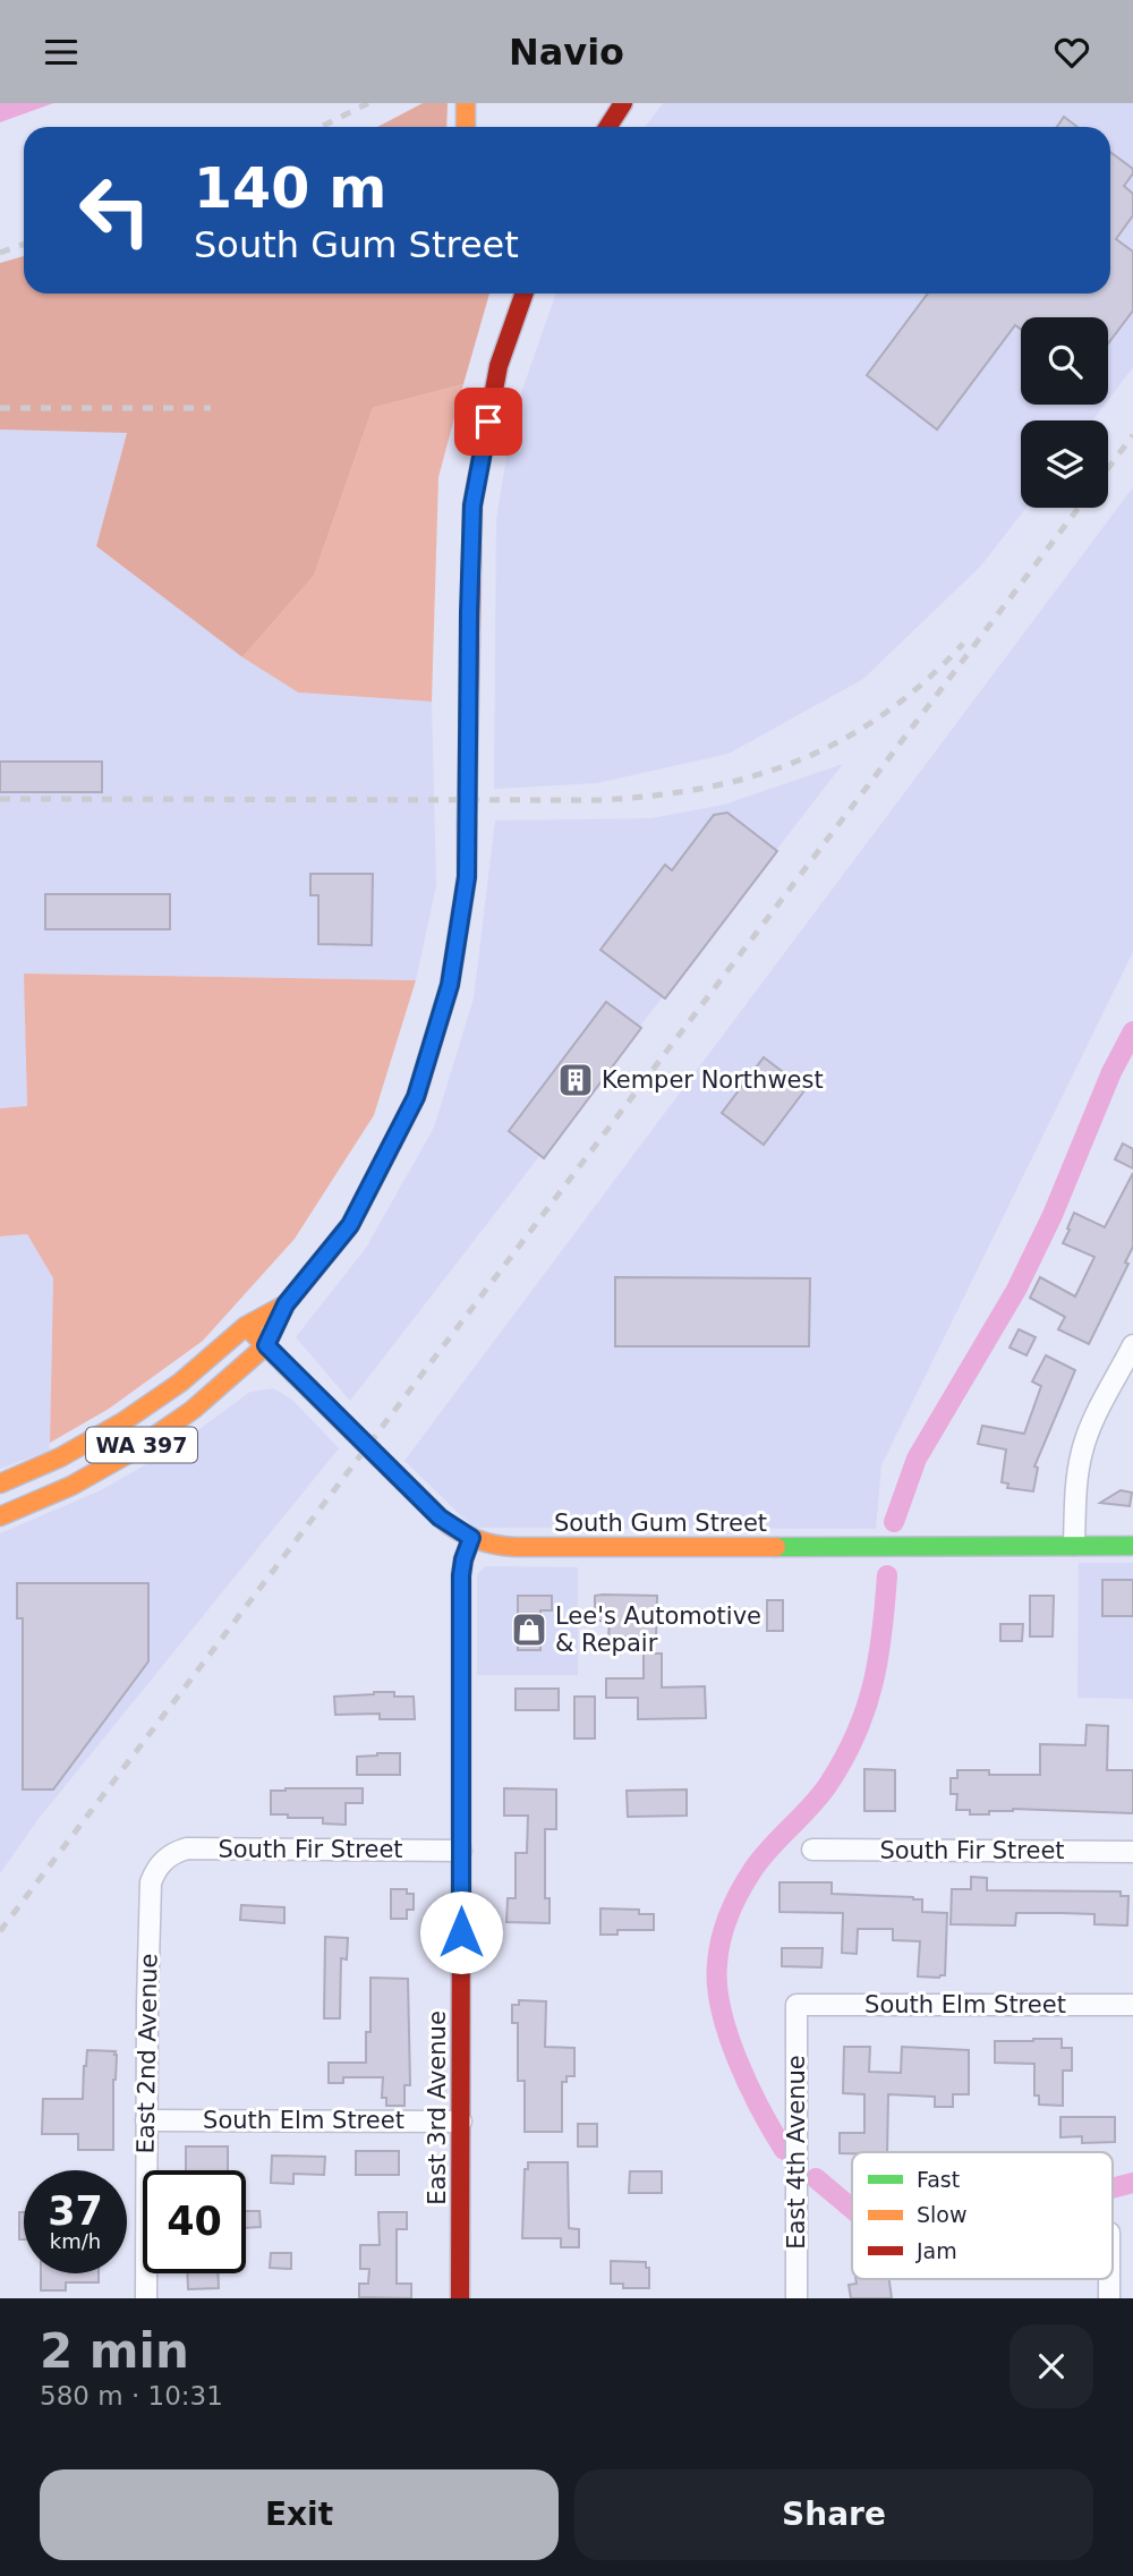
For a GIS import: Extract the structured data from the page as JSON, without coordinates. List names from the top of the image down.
{
  "streets": {
    "main road": ["WA 397", "South Gum Street", "East 3rd Avenue"],
    "street": [
      "South Fir Street",
      "South Elm Street",
      "East 2nd Avenue",
      "East 4th Avenue"
    ]
  },
  "crossings": [
    ["WA 397", "South Gum Street"],
    ["South Gum Street", "East 3rd Avenue"],
    ["South Fir Street", "East 2nd Avenue"],
    ["South Fir Street", "East 3rd Avenue"],
    ["South Elm Street", "East 2nd Avenue"],
    ["South Elm Street", "East 3rd Avenue"],
    ["South Elm Street", "East 4th Avenue"]
  ],
  "places": {
    "building": ["Kemper Northwest"],
    "shop": ["Lee's Automotive & Repair"]
  },
  "legend": ["Fast", "Slow", "Jam"],
  "page": {
    "header": "Navio",
    "turn": ["140 m", "South Gum Street"],
    "speed": "37 km/h",
    "limit": "40",
    "heading": ["2 min", "580 m · 10:31"],
    "buttons": ["Exit", "Share"]
  }
}
